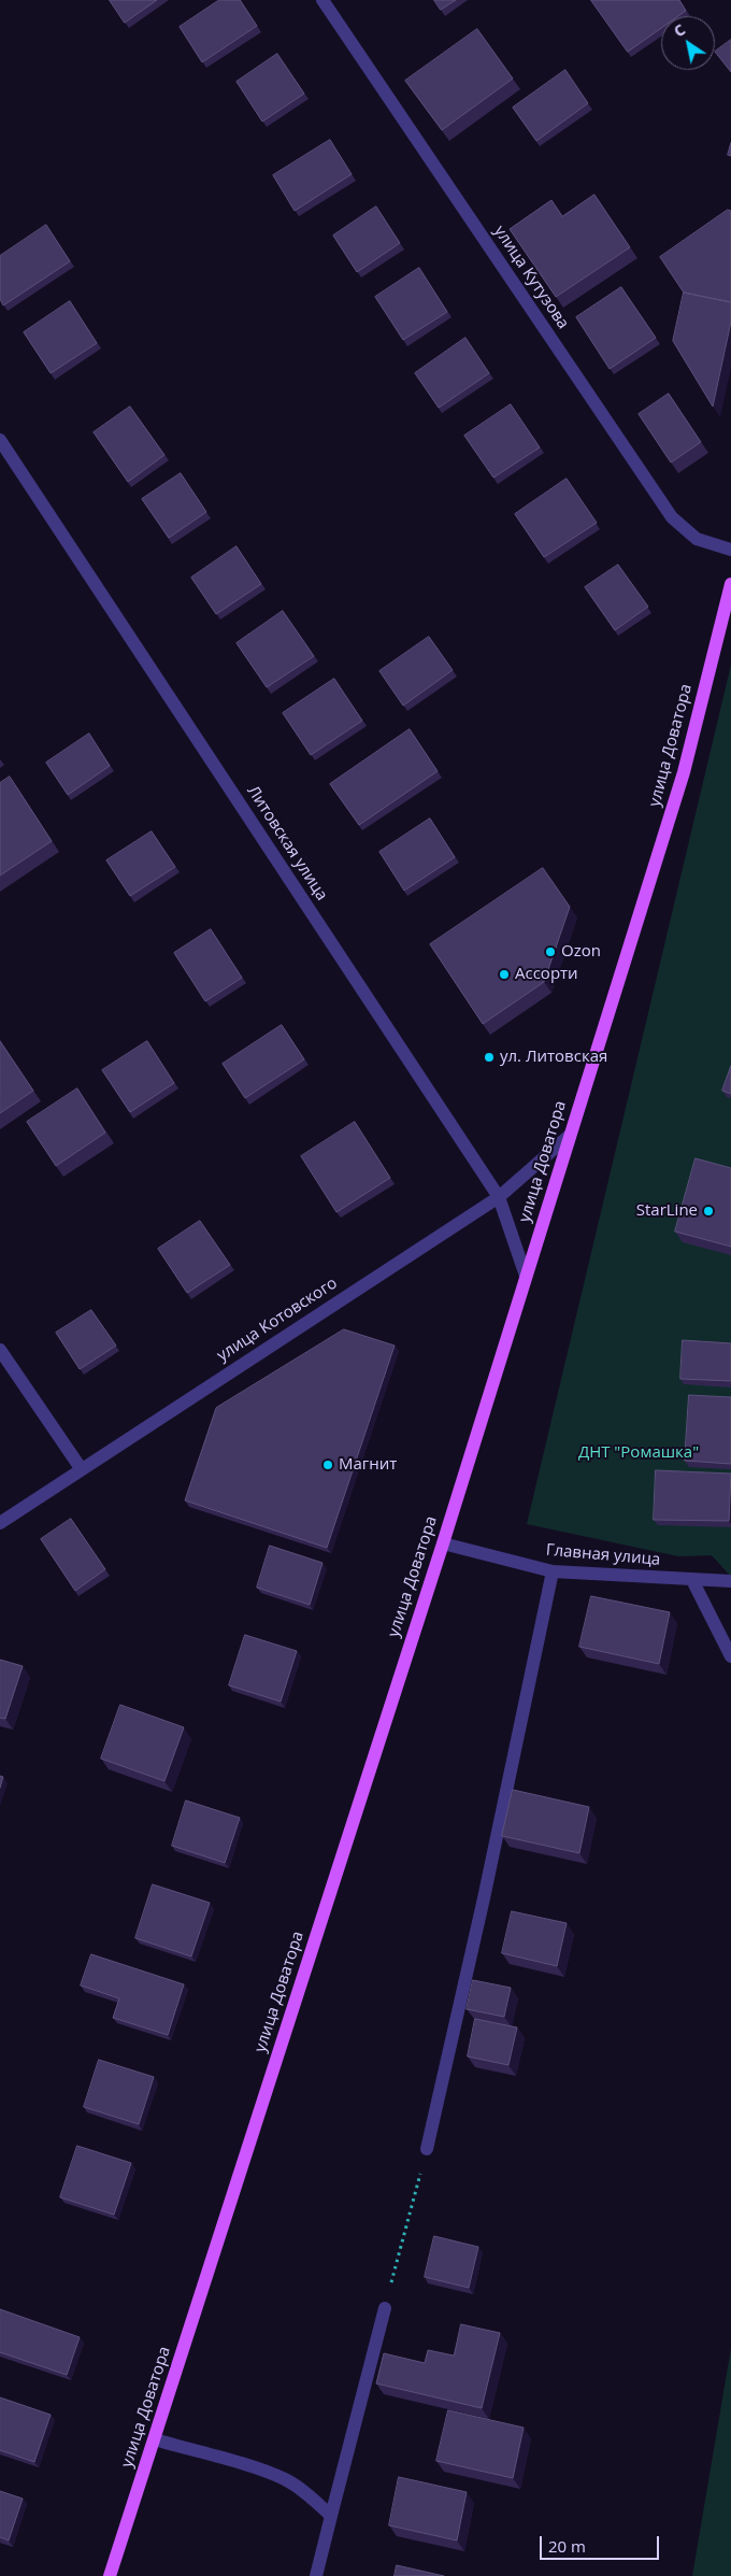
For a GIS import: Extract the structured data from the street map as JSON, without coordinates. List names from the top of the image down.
{
  "streets": {
    "main road": ["улица Доватора"],
    "street": [
      "улица Кутузова",
      "Литовская улица",
      "улица Котовского",
      "Главная улица"
    ]
  },
  "crossings": [
    ["улица Доватора", "Литовская улица"],
    ["улица Доватора", "улица Котовского"],
    ["улица Доватора", "Главная улица"],
    ["Литовская улица", "улица Котовского"]
  ],
  "parks": ["ДНТ \"Ромашка\""],
  "places": [
    "Ozon",
    "Ассорти",
    "ул. Литовская",
    "StarLine",
    "Магнит"
  ],
  "scale_bar": "20 m",
  "north": "top left"
}
